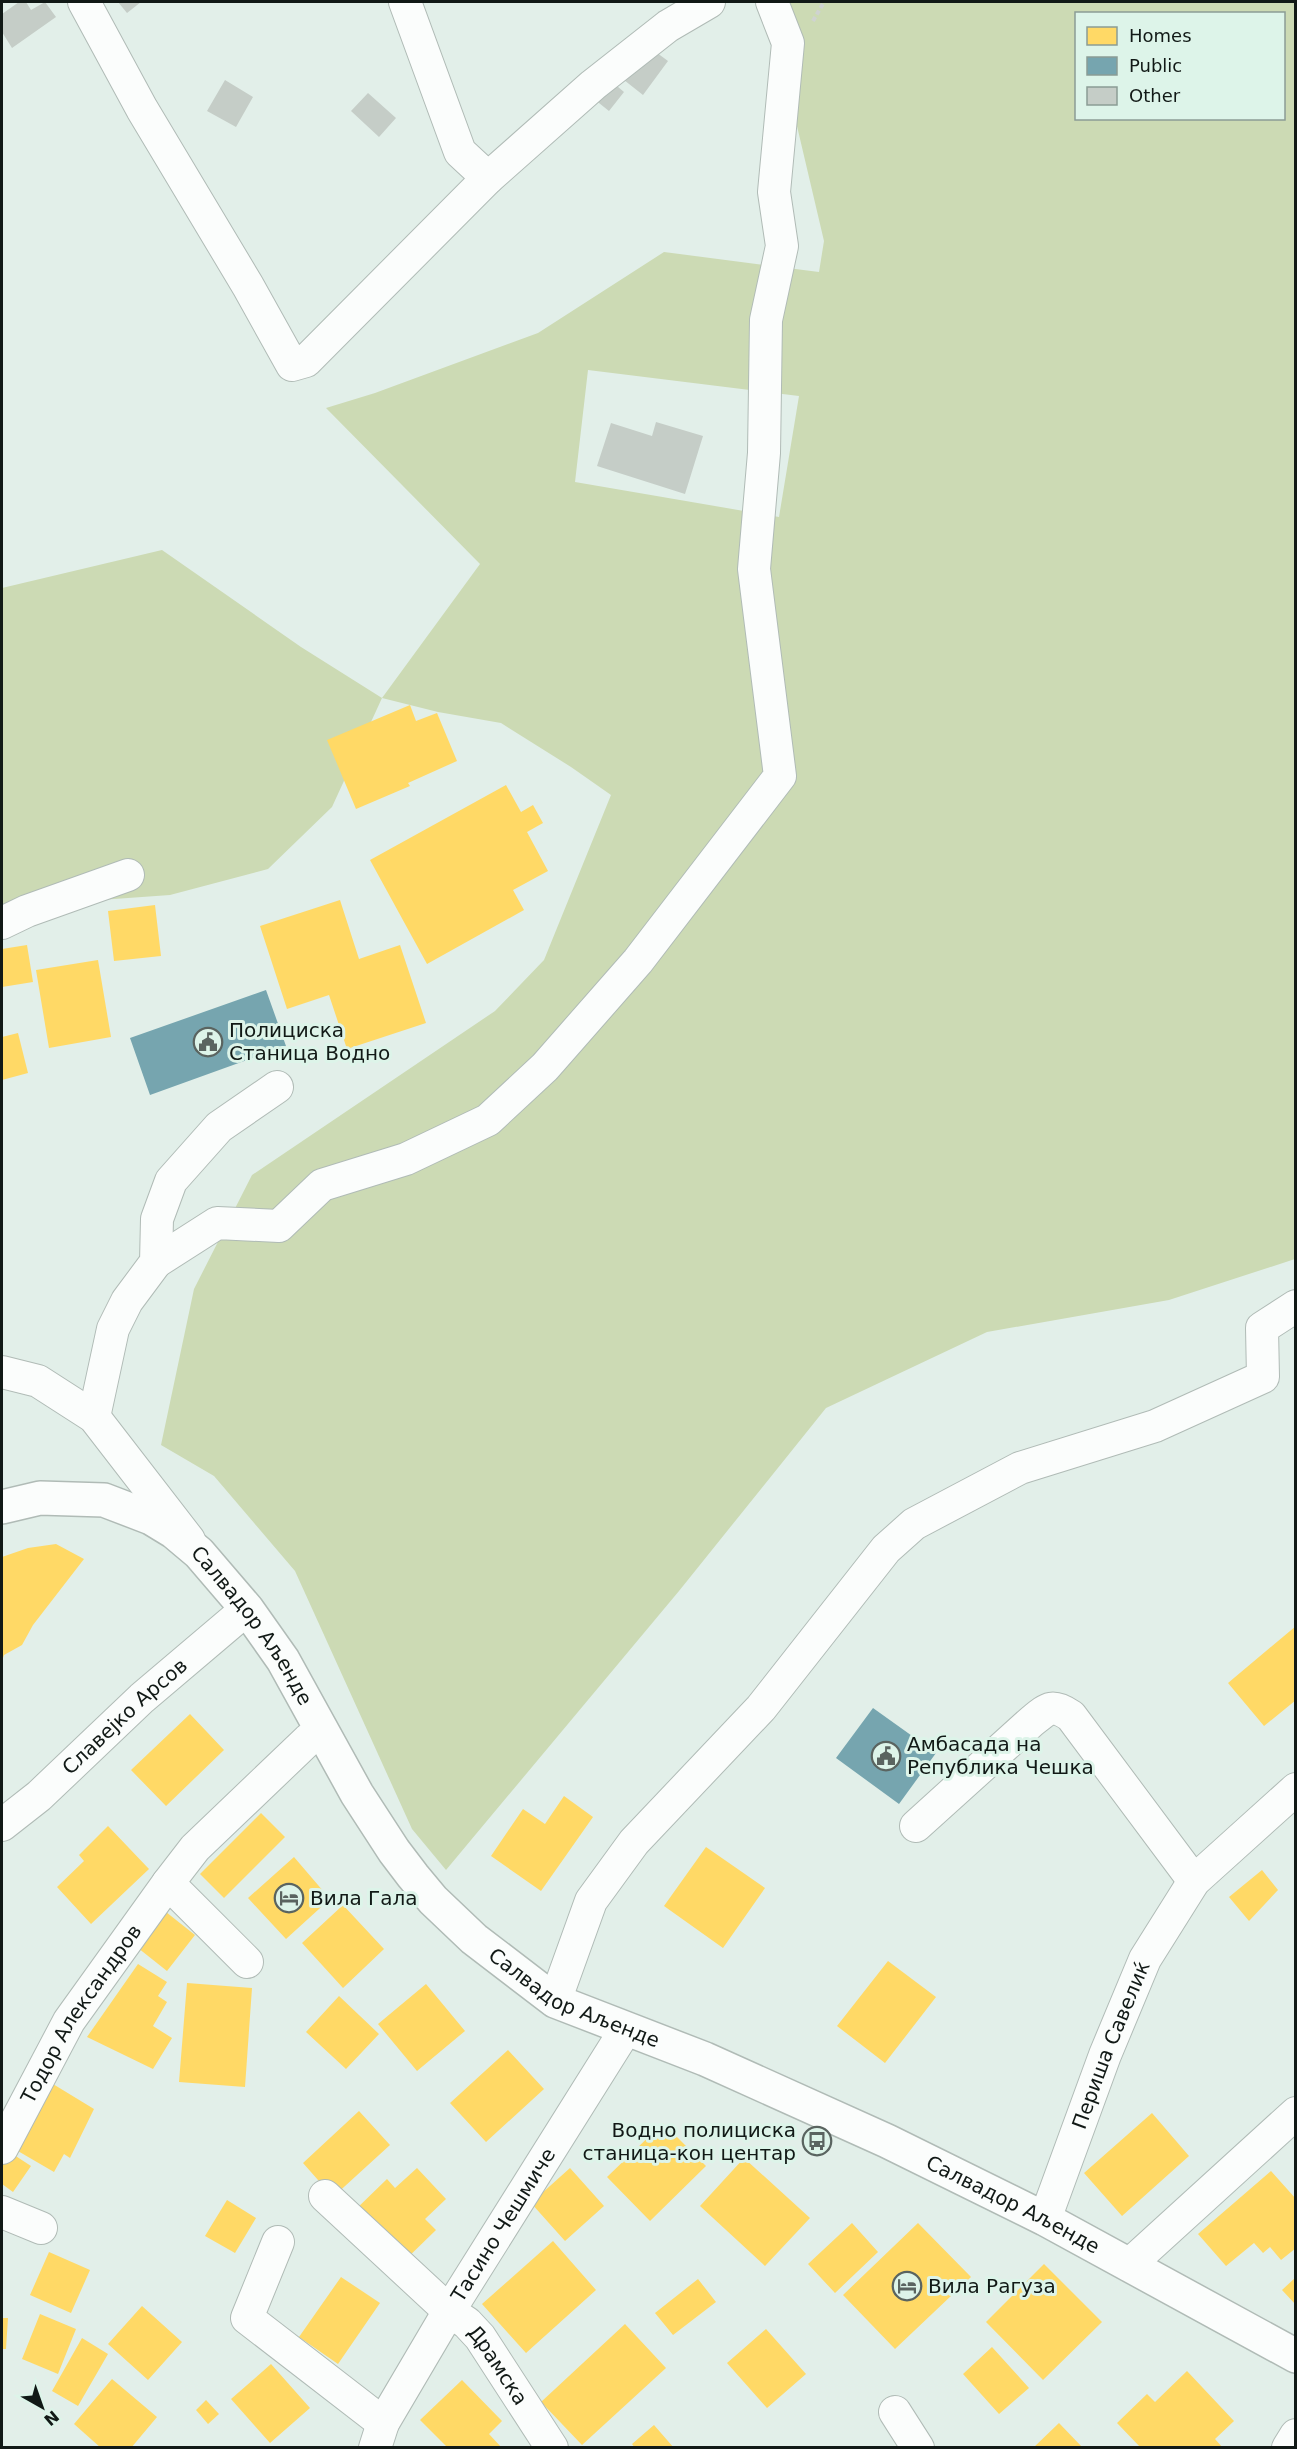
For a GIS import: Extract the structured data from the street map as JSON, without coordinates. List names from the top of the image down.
{
  "streets": {
    "street": [
      "Салвадор Аљенде",
      "Славејко Арсов",
      "Тодор Александров",
      "Периша Савелиќ",
      "Тасино Чешмиче",
      "Драмска"
    ]
  },
  "crossings": [
    ["Салвадор Аљенде", "Славејко Арсов"],
    ["Салвадор Аљенде", "Тодор Александров"],
    ["Салвадор Аљенде", "Периша Савелиќ"],
    ["Салвадор Аљенде", "Тасино Чешмиче"],
    ["Тасино Чешмиче", "Драмска"]
  ],
  "places": {
    "public building": ["Полициска Станица Водно", "Амбасада на Република Чешка"],
    "hotel": ["Вила Гала", "Вила Рагуза"],
    "bus stop": ["Водно полициска станица-кон центар"]
  },
  "legend": ["Homes", "Public", "Other"],
  "north": "bottom right"
}
